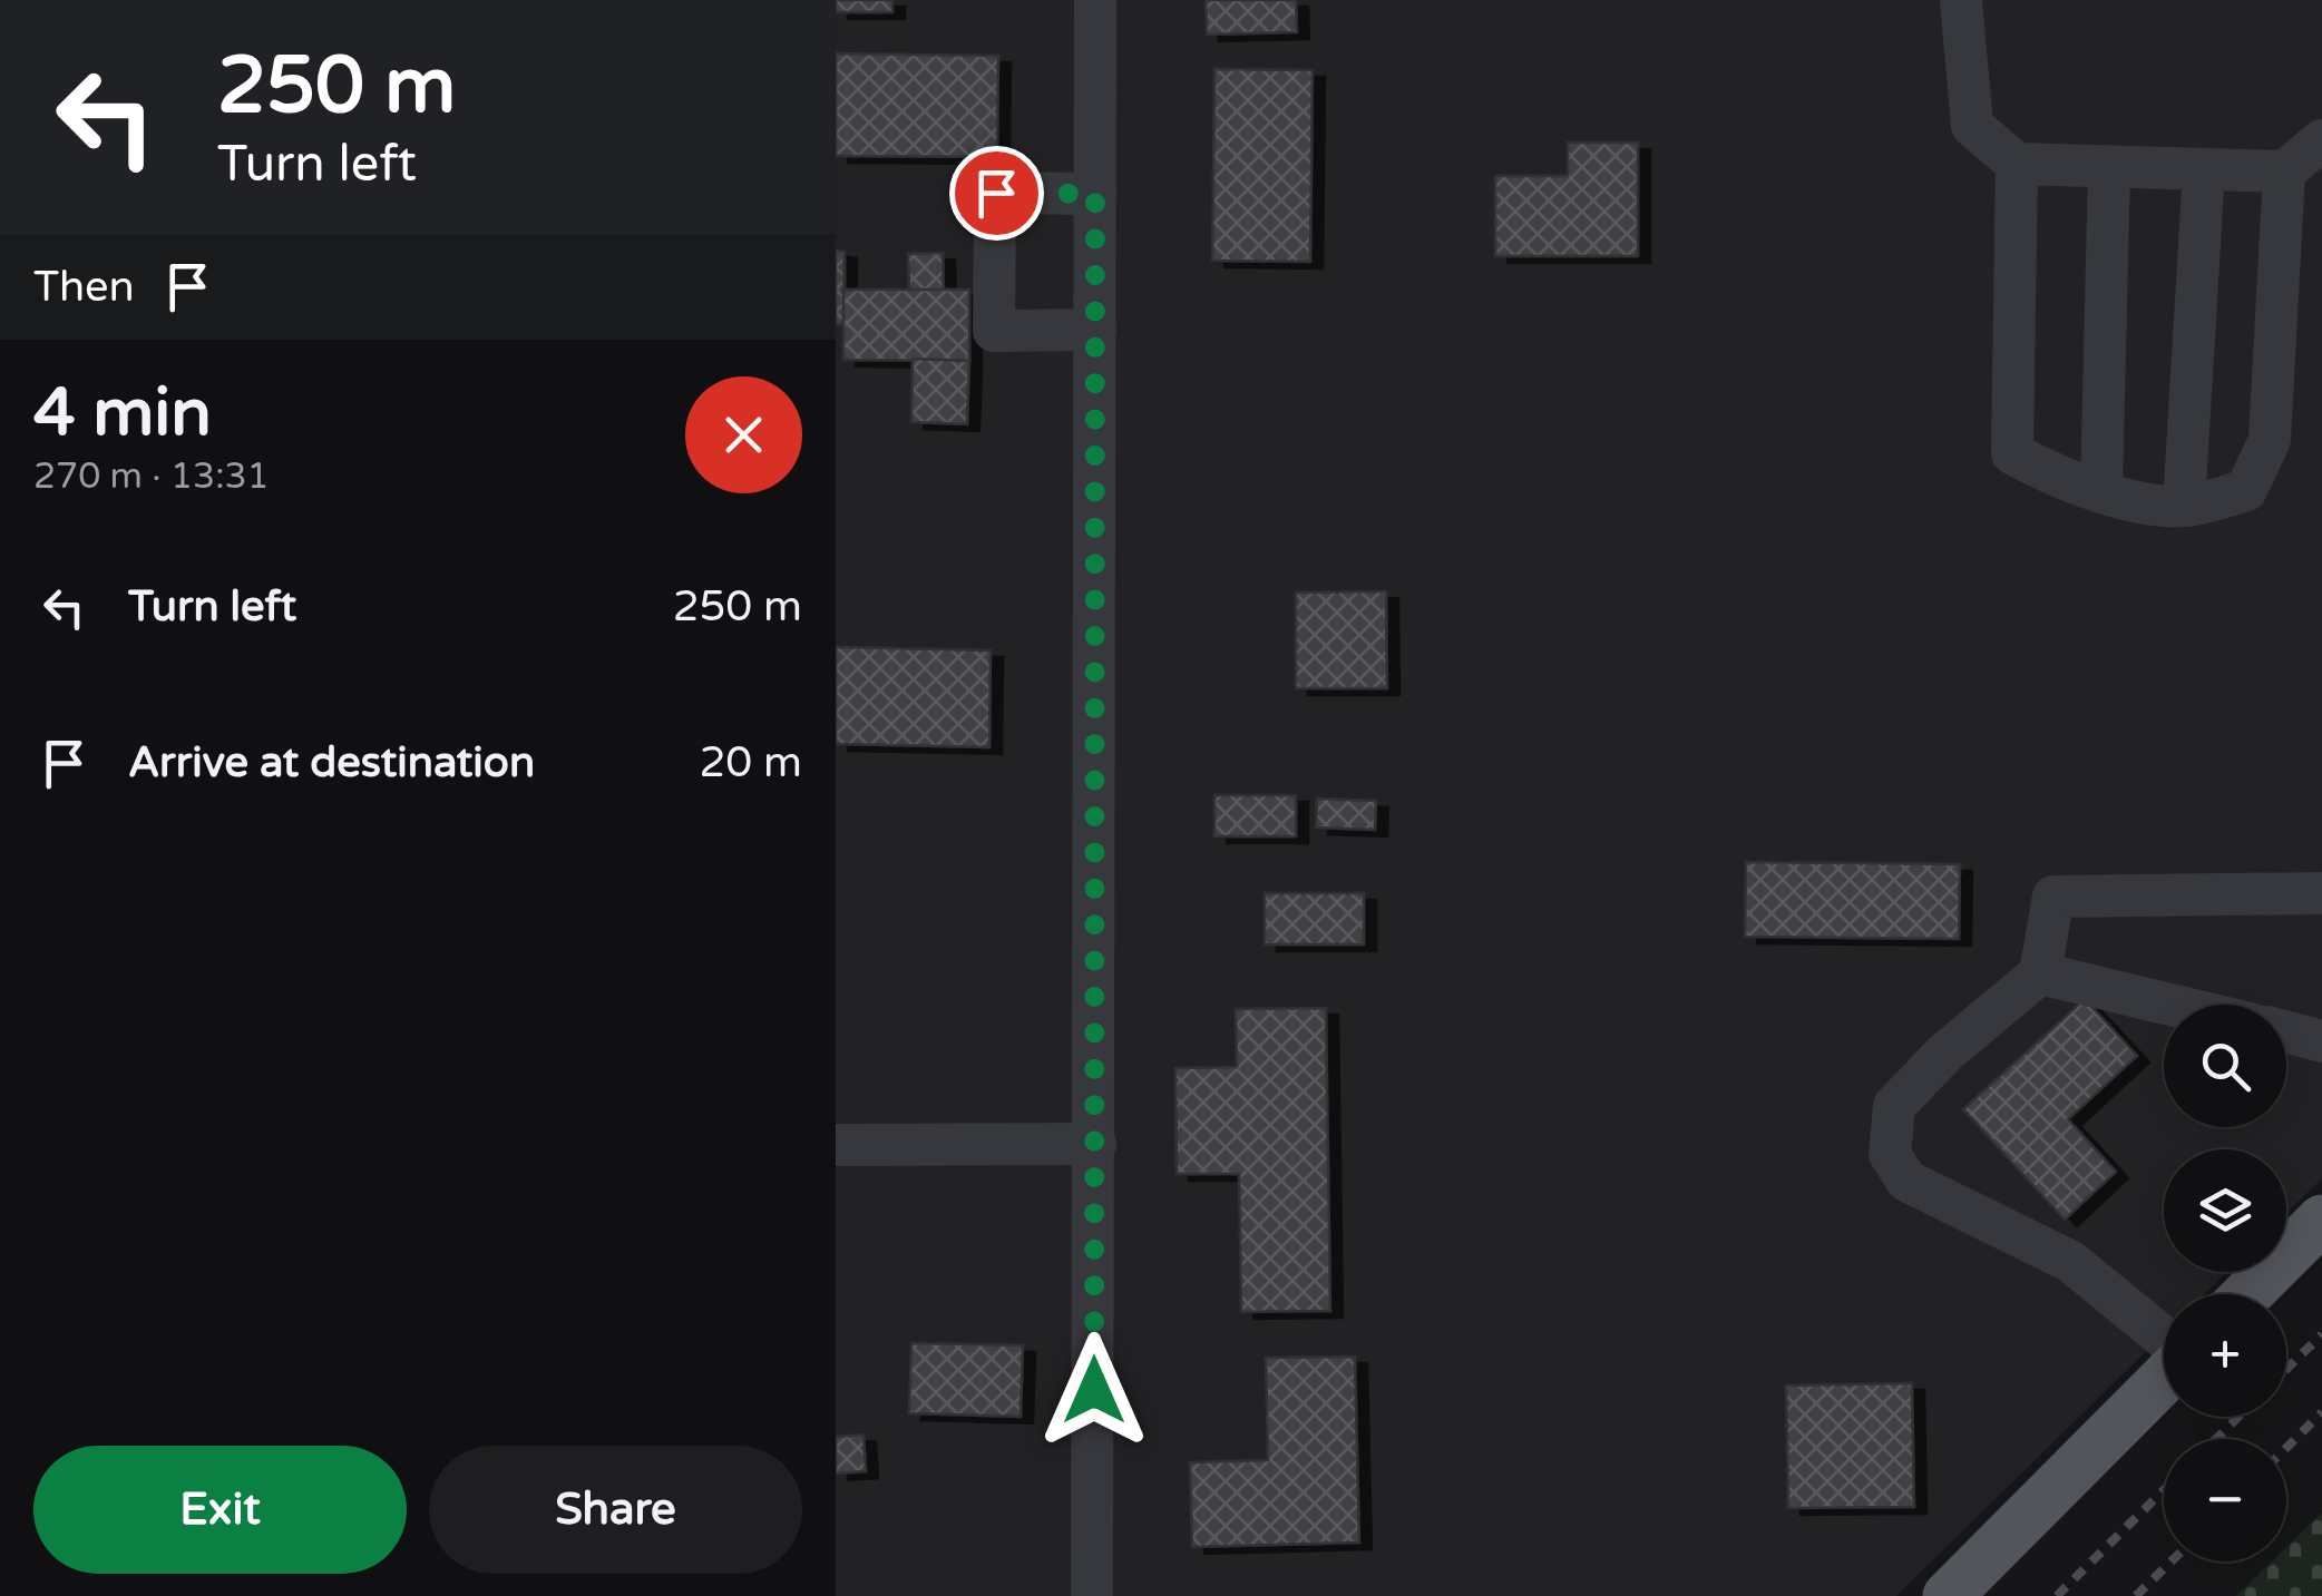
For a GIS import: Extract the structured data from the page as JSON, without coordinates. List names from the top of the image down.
{
  "page": {
    "turn": ["250 m", "Turn left"],
    "then": "Then",
    "heading": ["4 min", "270 m · 13:31"],
    "list": [
      {
        "name": "Turn left",
        "value": "250 m"
      },
      {
        "name": "Arrive at destination",
        "value": "20 m"
      }
    ],
    "map_buttons": ["+", "−"],
    "buttons": ["Exit", "Share"]
  }
}
